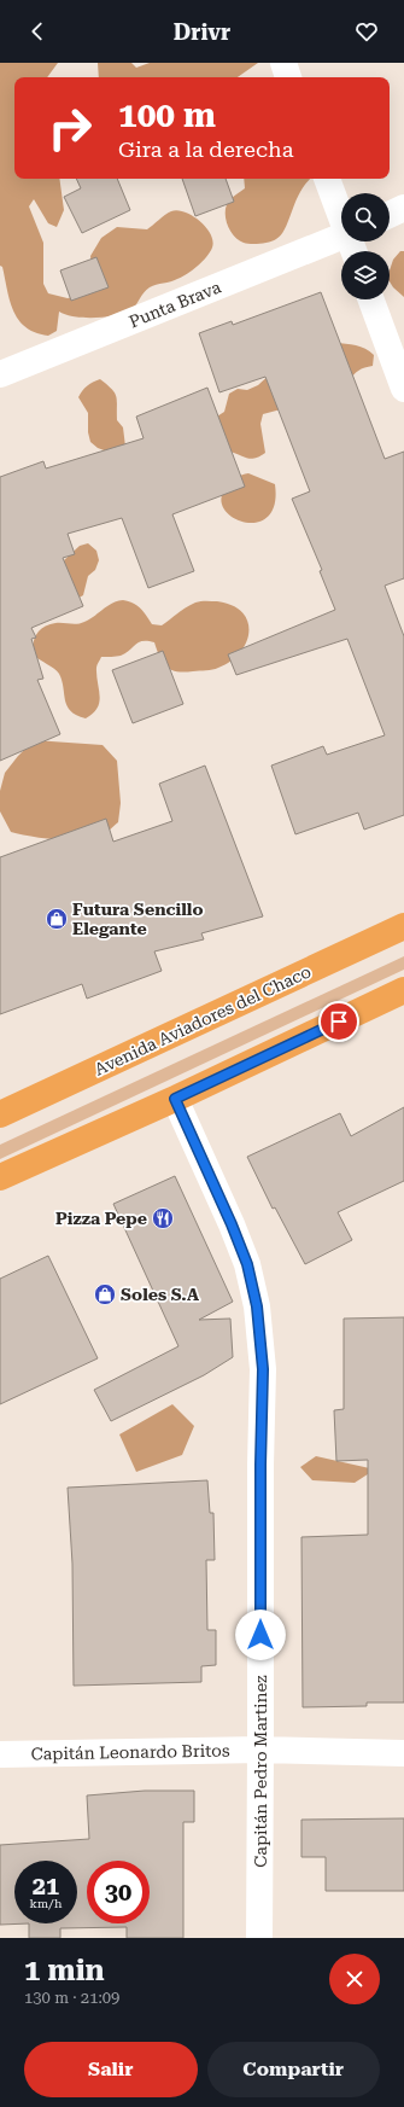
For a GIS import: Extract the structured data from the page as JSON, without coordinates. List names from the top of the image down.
{
  "streets": {
    "highway": ["Avenida Aviadores del Chaco"],
    "street": ["Punta Brava", "Capitán Leonardo Britos", "Capitán Pedro Martinez"]
  },
  "crossings": [
    ["Capitán Leonardo Britos", "Capitán Pedro Martinez"]
  ],
  "places": {
    "shop": ["Futura Sencillo Elegante", "Soles S.A"],
    "restaurant": ["Pizza Pepe"]
  },
  "page": {
    "header": "Drivr",
    "turn": ["100 m", "Gira a la derecha"],
    "speed": "21 km/h",
    "limit": "30",
    "heading": ["1 min", "130 m · 21:09"],
    "buttons": ["Salir", "Compartir"]
  }
}
